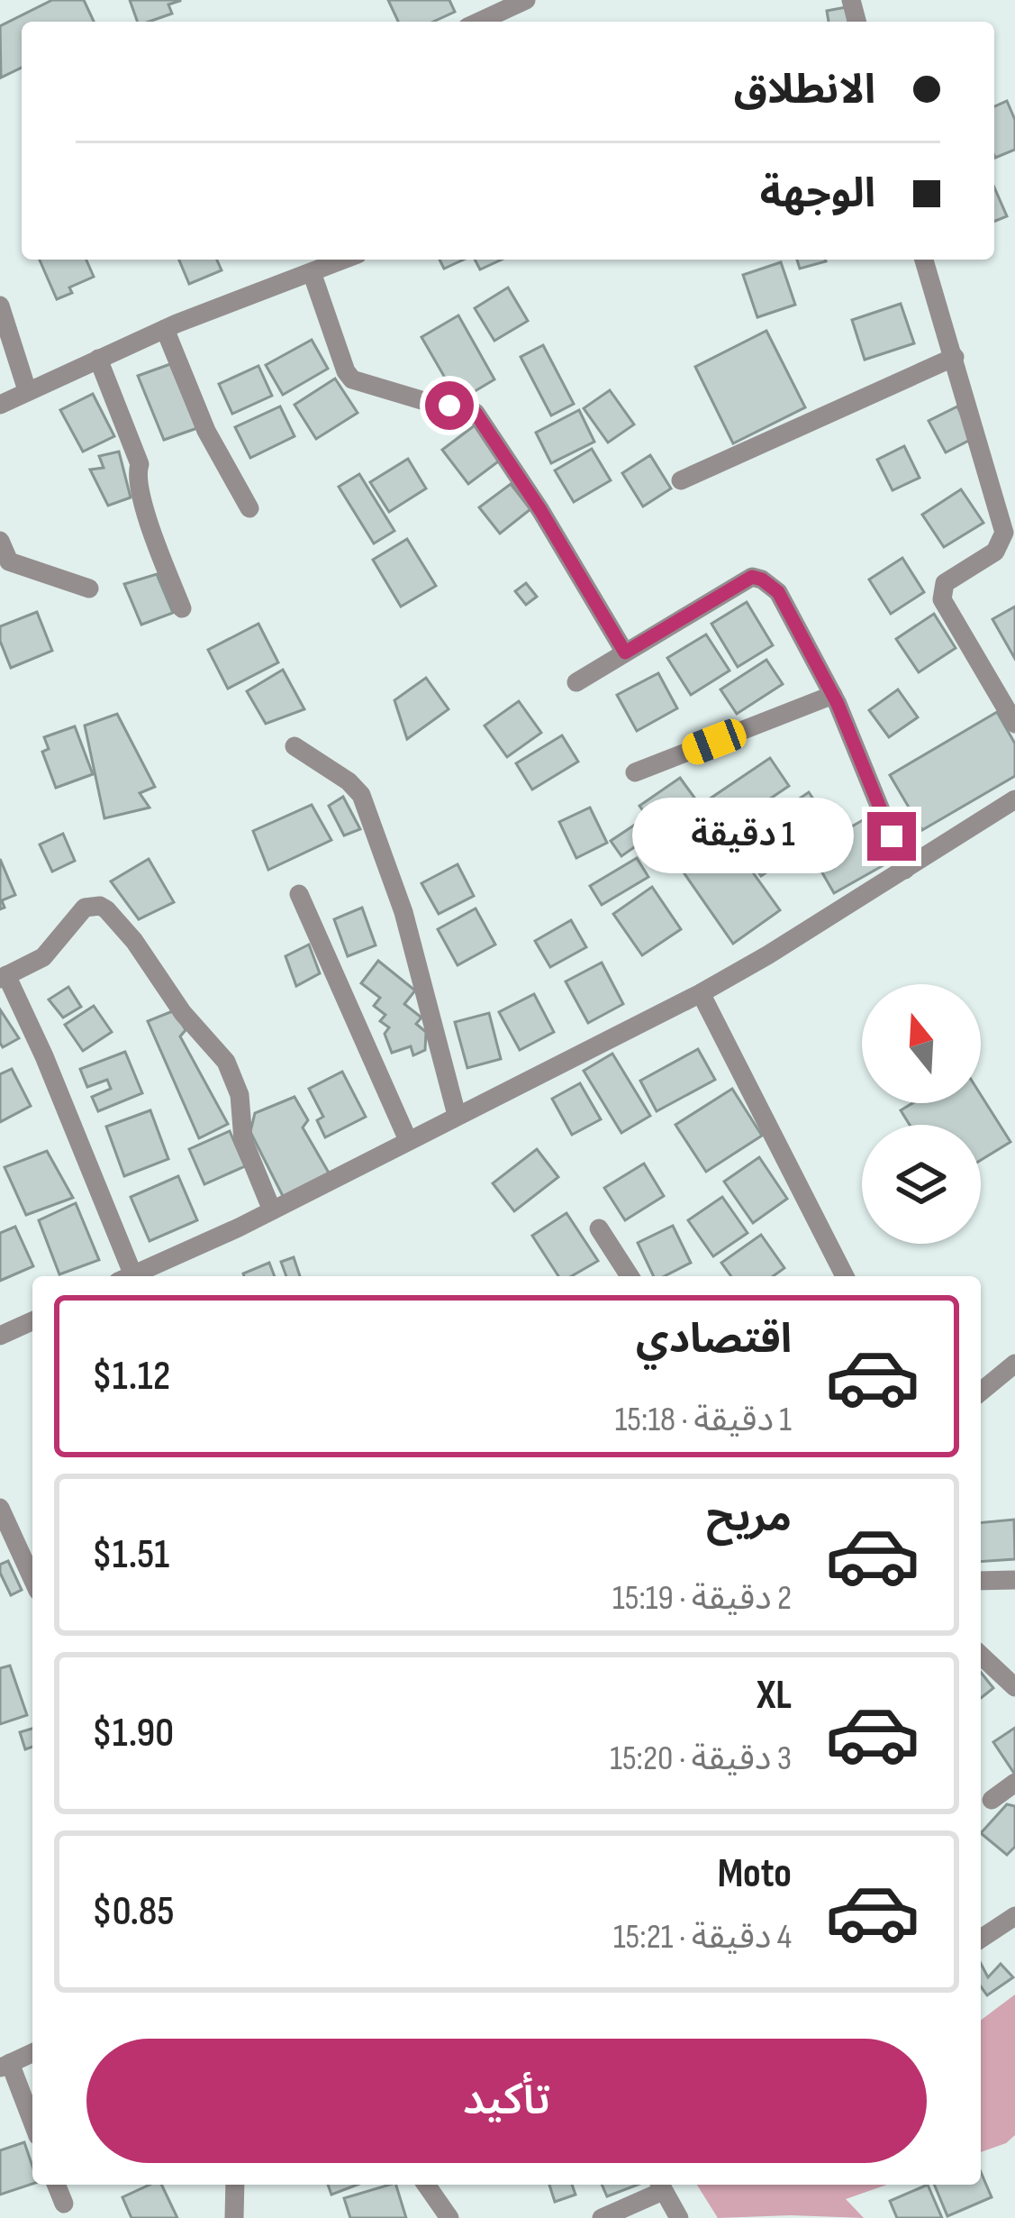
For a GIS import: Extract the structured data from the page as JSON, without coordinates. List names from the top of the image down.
{
  "north": "top",
  "page": {
    "banner": ["الانطلاق", "الوجهة"],
    "bubble": "1 دقيقة",
    "list": [
      {
        "name": "اقتصادي",
        "note": "1 دقيقة · 15:18",
        "value": "$1.12"
      },
      {
        "name": "مريح",
        "note": "2 دقيقة · 15:19",
        "value": "$1.51"
      },
      {
        "name": "XL",
        "note": "3 دقيقة · 15:20",
        "value": "$1.90"
      },
      {
        "name": "Moto",
        "note": "4 دقيقة · 15:21",
        "value": "$0.85"
      }
    ],
    "buttons": "تأكيد"
  }
}
